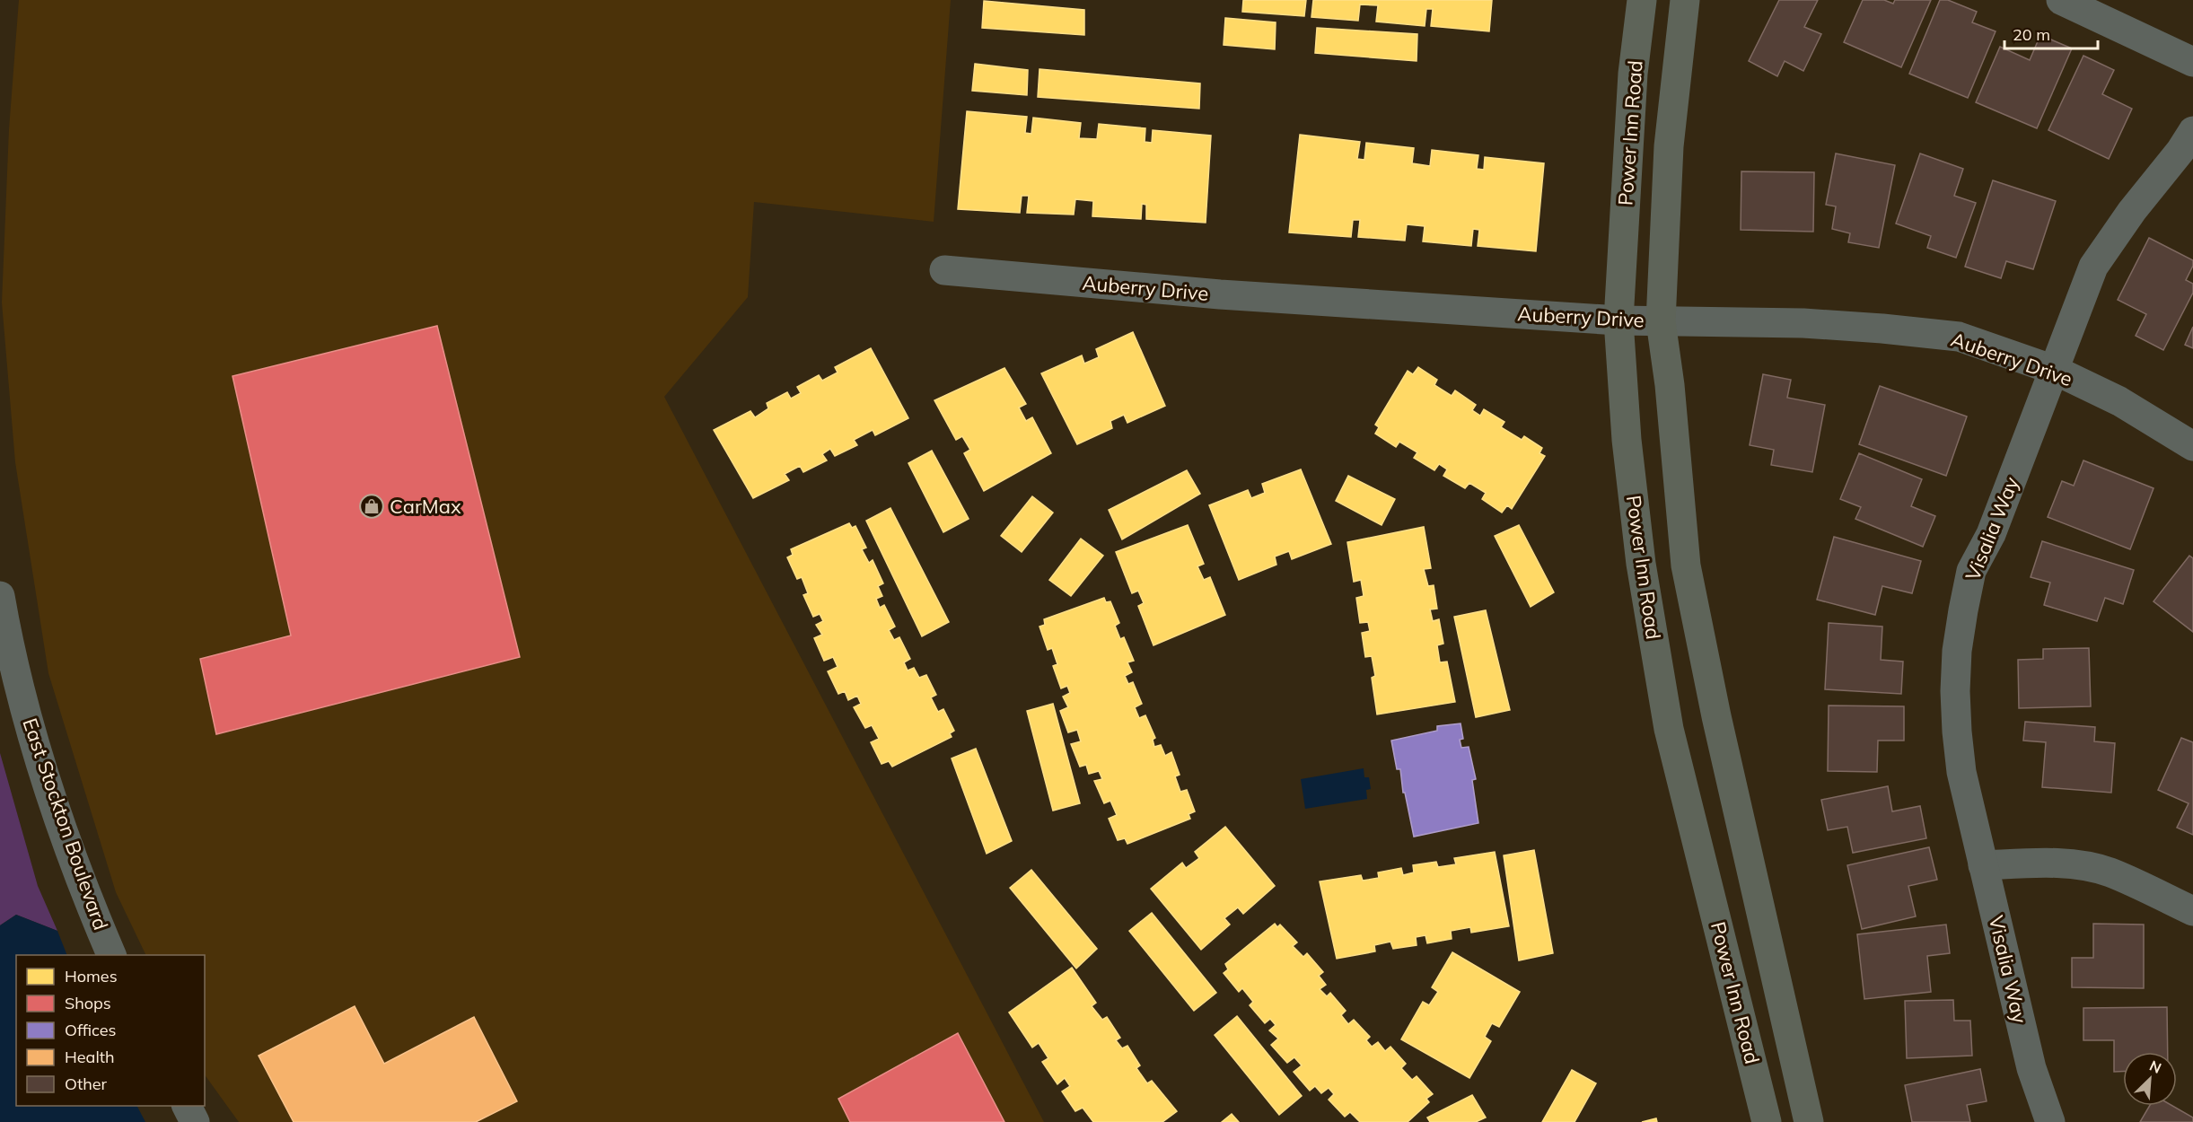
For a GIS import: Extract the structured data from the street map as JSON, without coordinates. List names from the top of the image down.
{
  "streets": {
    "main road": ["Power Inn Road"],
    "street": ["Auberry Drive", "Visalia Way", "East Stockton Boulevard"]
  },
  "crossings": [
    ["Power Inn Road", "Auberry Drive"],
    ["Auberry Drive", "Visalia Way"]
  ],
  "places": {
    "shop": ["CarMax"]
  },
  "legend": [
    "Homes",
    "Shops",
    "Offices",
    "Health",
    "Other"
  ],
  "scale_bar": "20 m",
  "north": "top right"
}
